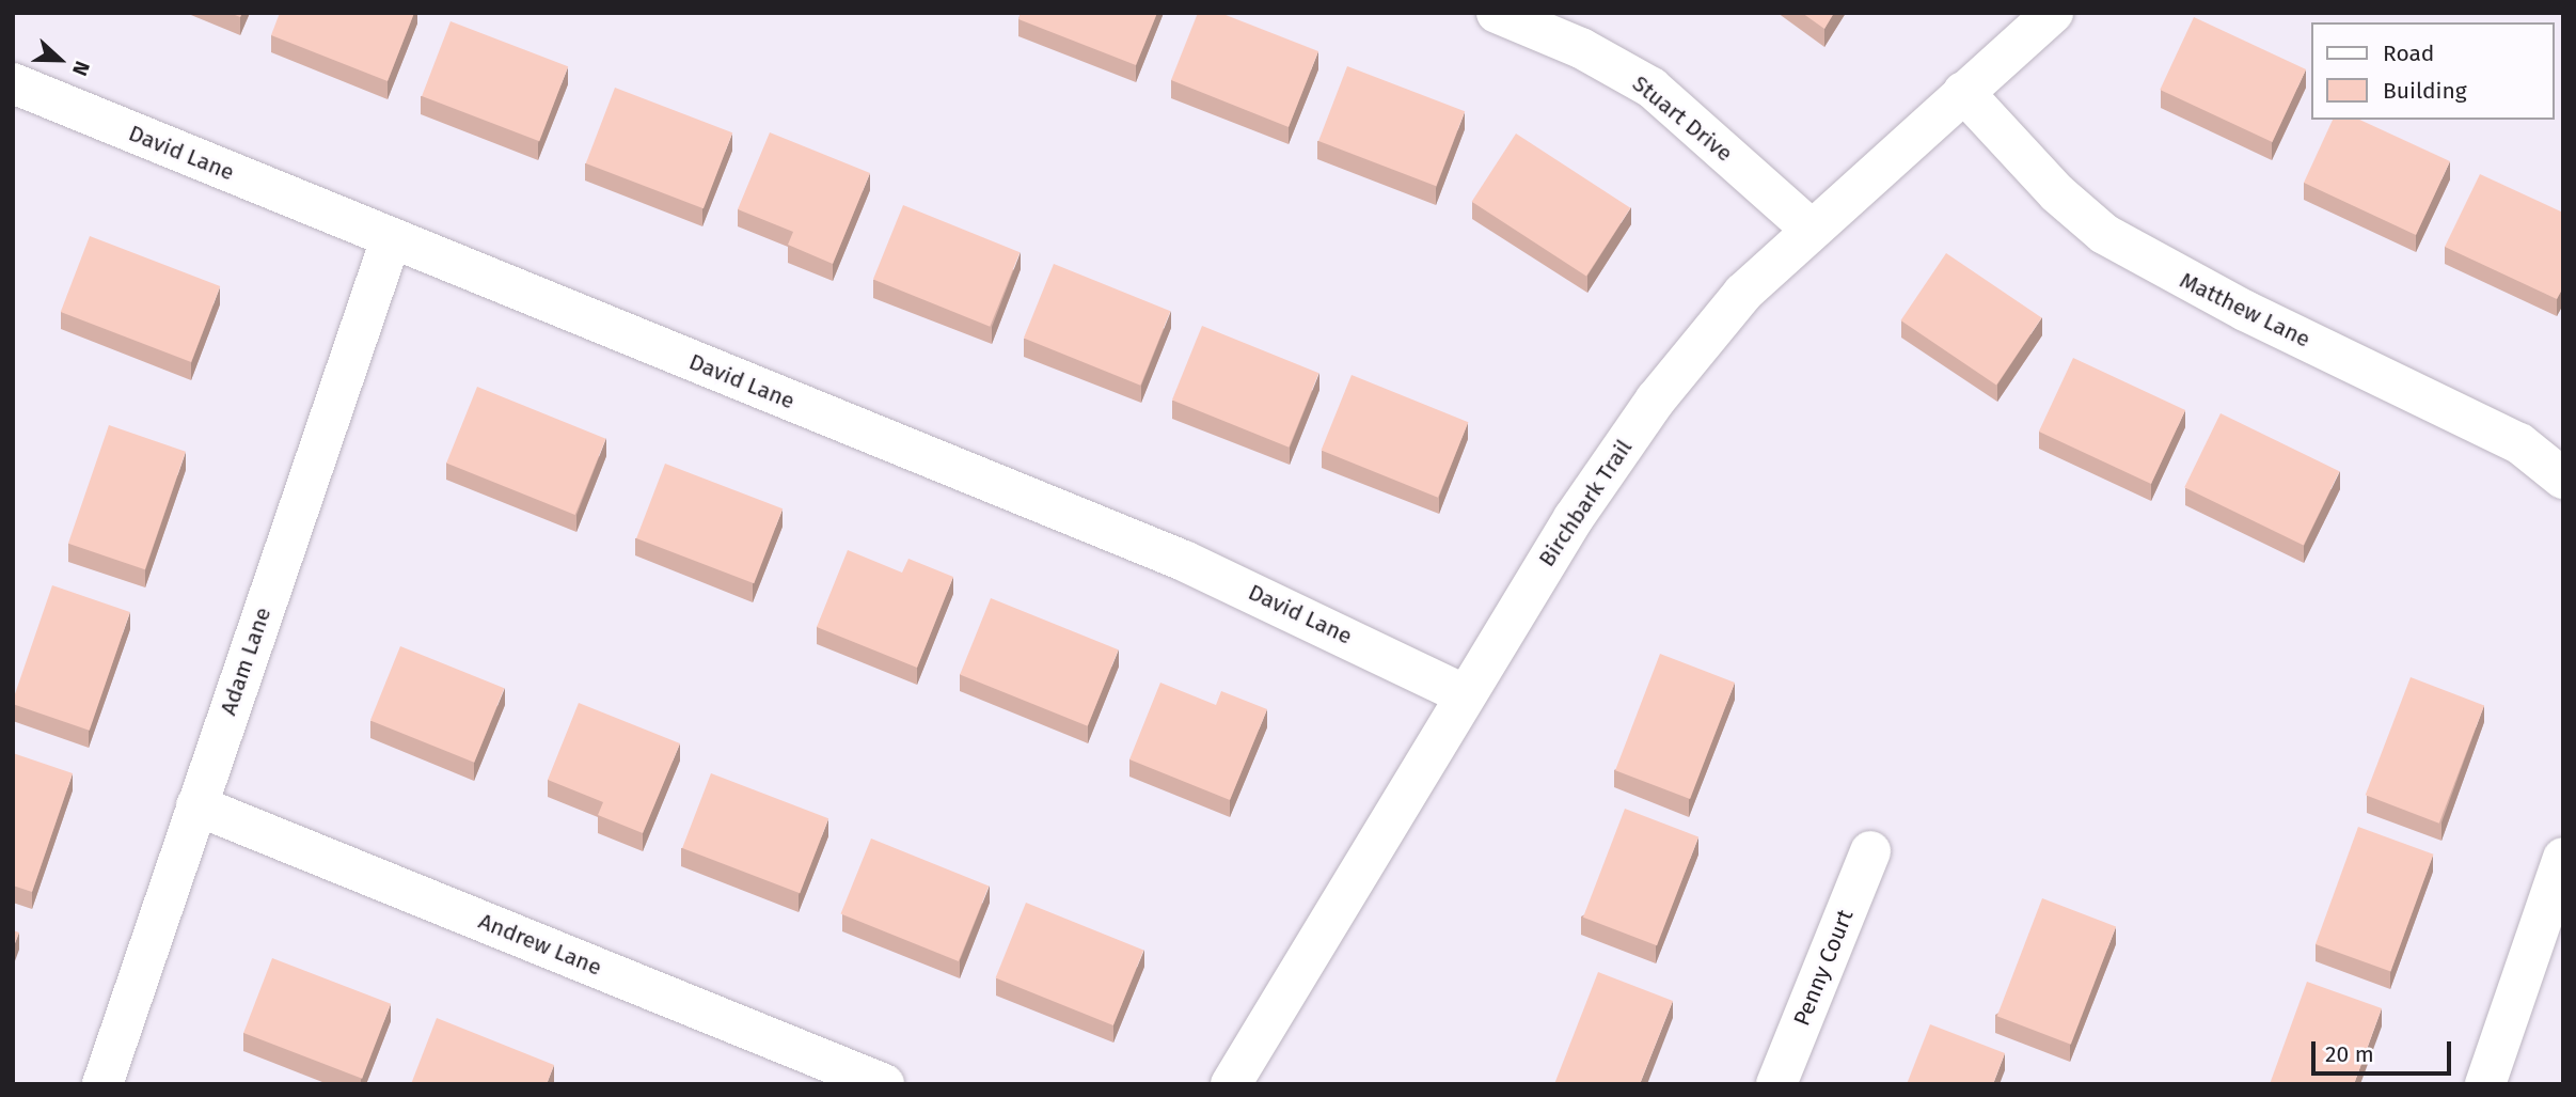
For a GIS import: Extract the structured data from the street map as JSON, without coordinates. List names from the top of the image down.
{
  "streets": {
    "street": [
      "Stuart Drive",
      "David Lane",
      "Matthew Lane",
      "Birchbark Trail",
      "Adam Lane",
      "Andrew Lane",
      "Penny Court"
    ]
  },
  "crossings": [
    ["Stuart Drive", "Birchbark Trail"],
    ["David Lane", "Birchbark Trail"],
    ["David Lane", "Adam Lane"],
    ["Matthew Lane", "Birchbark Trail"],
    ["Adam Lane", "Andrew Lane"]
  ],
  "legend": ["Road", "Building"],
  "scale_bar": "20 m",
  "north": "right"
}
